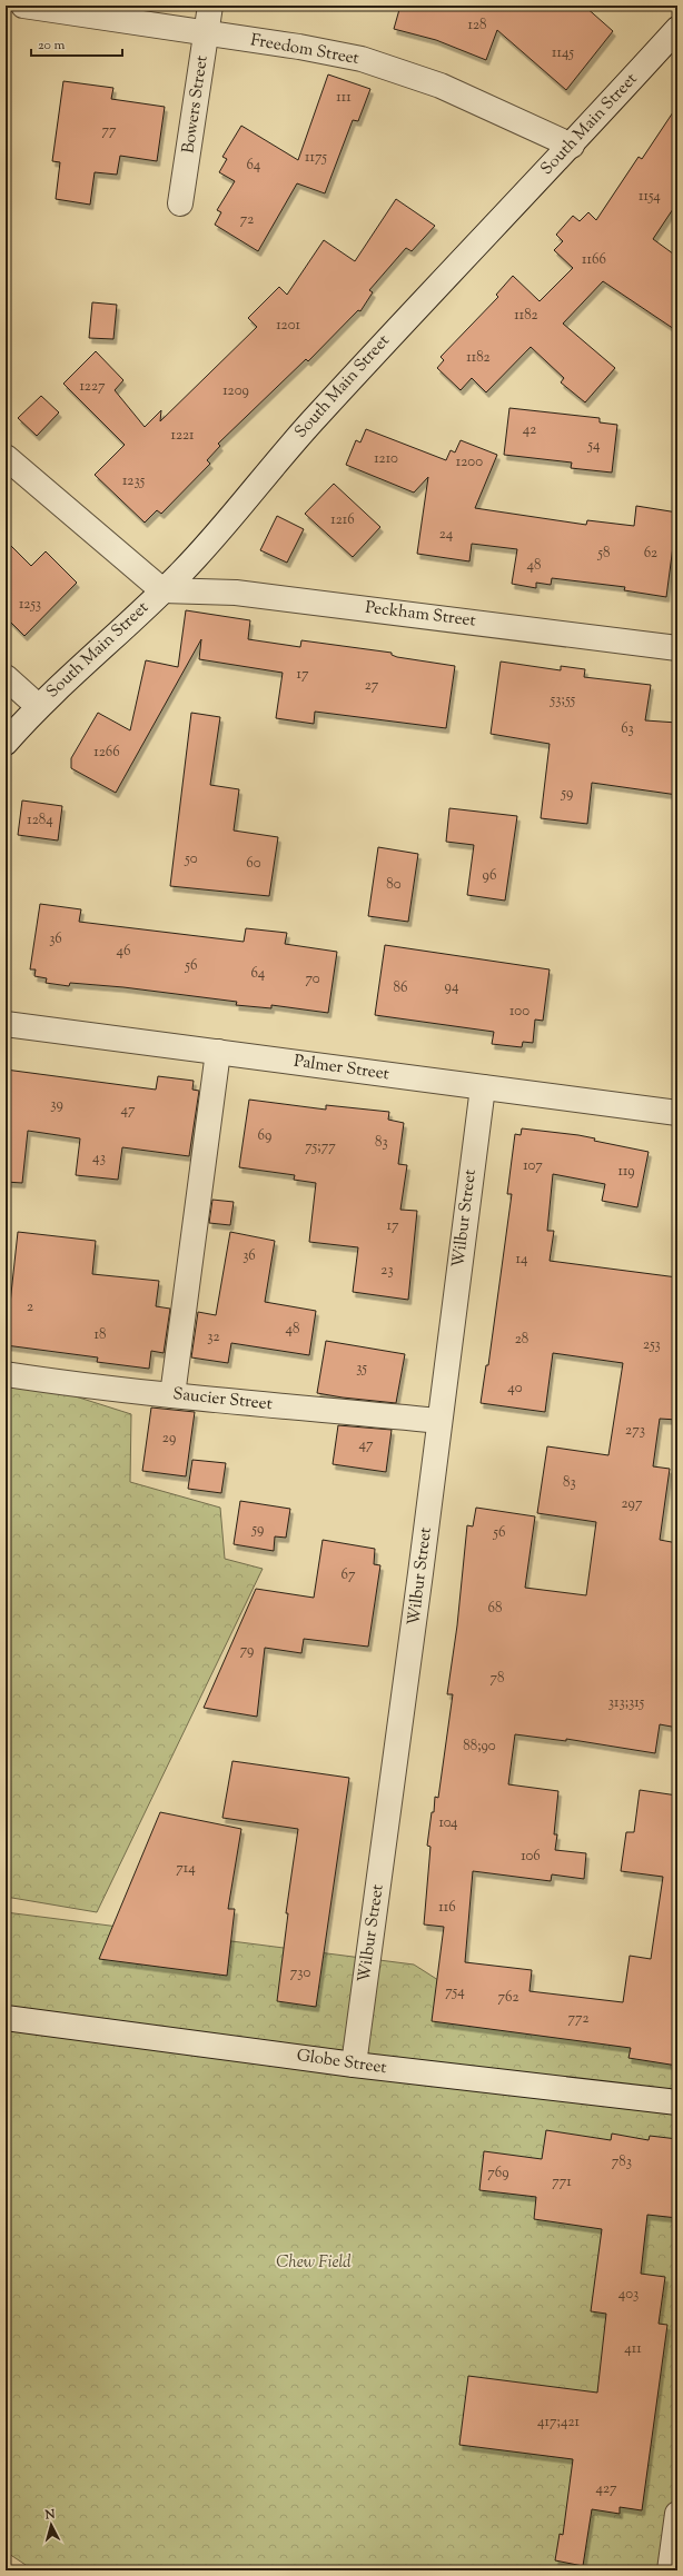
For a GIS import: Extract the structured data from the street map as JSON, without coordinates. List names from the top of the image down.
{
  "streets": {
    "street": [
      "Freedom Street",
      "Bowers Street",
      "South Main Street",
      "Peckham Street",
      "Palmer Street",
      "Wilbur Street",
      "Saucier Street",
      "Globe Street"
    ]
  },
  "crossings": [
    ["Freedom Street", "Bowers Street"],
    ["Freedom Street", "South Main Street"],
    ["South Main Street", "Peckham Street"],
    ["Palmer Street", "Wilbur Street"],
    ["Wilbur Street", "Saucier Street"],
    ["Wilbur Street", "Globe Street"]
  ],
  "parks": ["Chew Field"],
  "house_numbers": [
    "128",
    "1145",
    "111",
    "77",
    "1175",
    "64",
    "1154",
    "72",
    "1166",
    "1182",
    "1201",
    "1182",
    "1227",
    "1209",
    "42",
    "1221",
    "54",
    "1210",
    "1200",
    "1235",
    "1216",
    "24",
    "58",
    "62",
    "48",
    "1253",
    "17",
    "27",
    "53;55",
    "63",
    "1266",
    "59",
    "1284",
    "50",
    "60",
    "96",
    "80",
    "36",
    "46",
    "56",
    "64",
    "70",
    "94",
    "86",
    "100",
    "39",
    "47",
    "69",
    "83",
    "75;77",
    "43",
    "107",
    "119",
    "17",
    "36",
    "14",
    "23",
    "2",
    "48",
    "18",
    "32",
    "28",
    "253",
    "35",
    "40",
    "273",
    "29",
    "47",
    "83",
    "297",
    "59",
    "56",
    "67",
    "68",
    "79",
    "78",
    "313;315",
    "88;90",
    "104",
    "106",
    "714",
    "116",
    "730",
    "754",
    "762",
    "772",
    "783",
    "769",
    "771",
    "403",
    "411",
    "417;421",
    "427"
  ],
  "scale_bar": "20 m",
  "north": "top"
}
